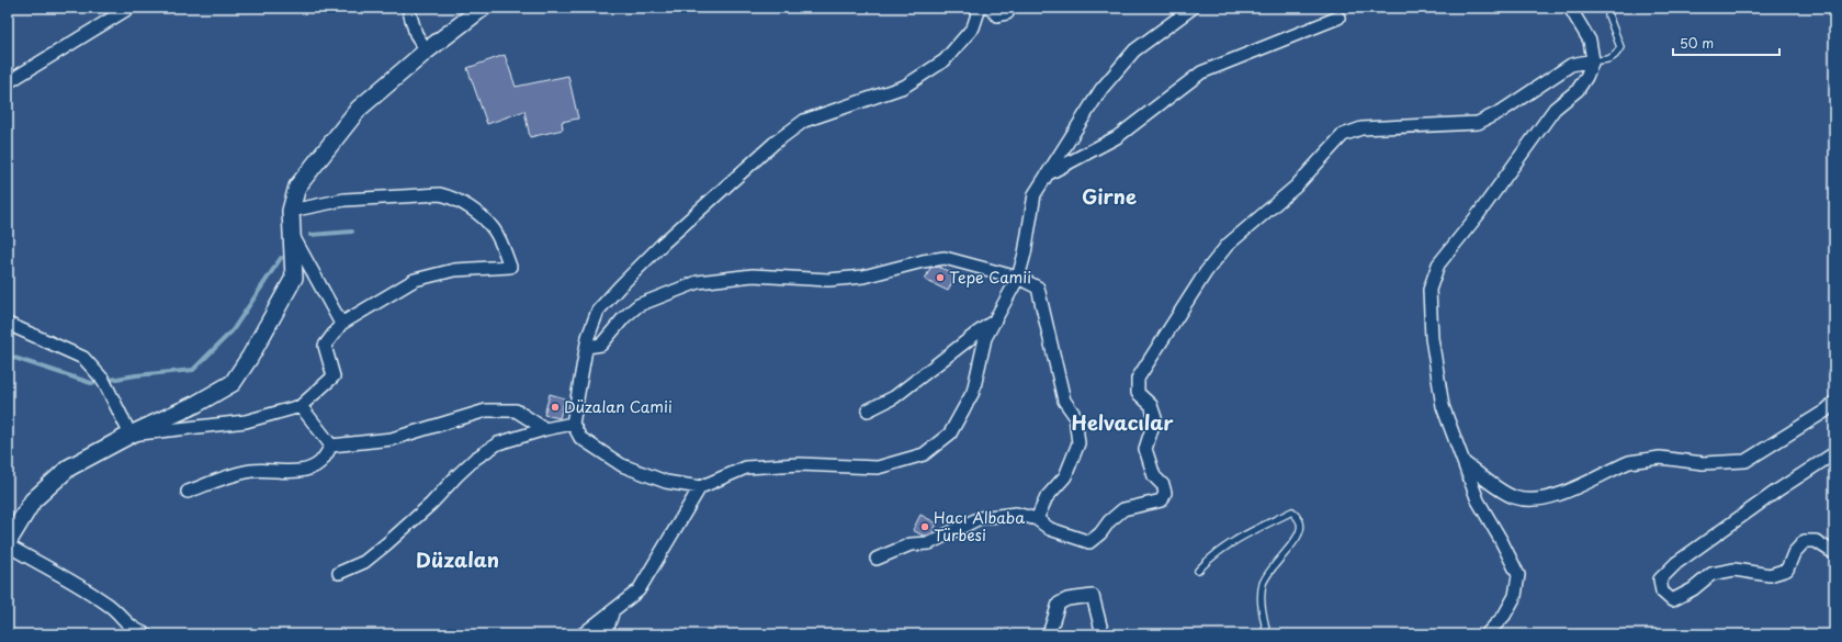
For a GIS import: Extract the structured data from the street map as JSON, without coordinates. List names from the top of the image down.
{
  "districts": ["Girne", "Helvacılar", "Düzalan"],
  "places": ["Tepe Camii", "Düzalan Camii", "Hacı Albaba Türbesi"],
  "scale_bar": "50 m"
}
